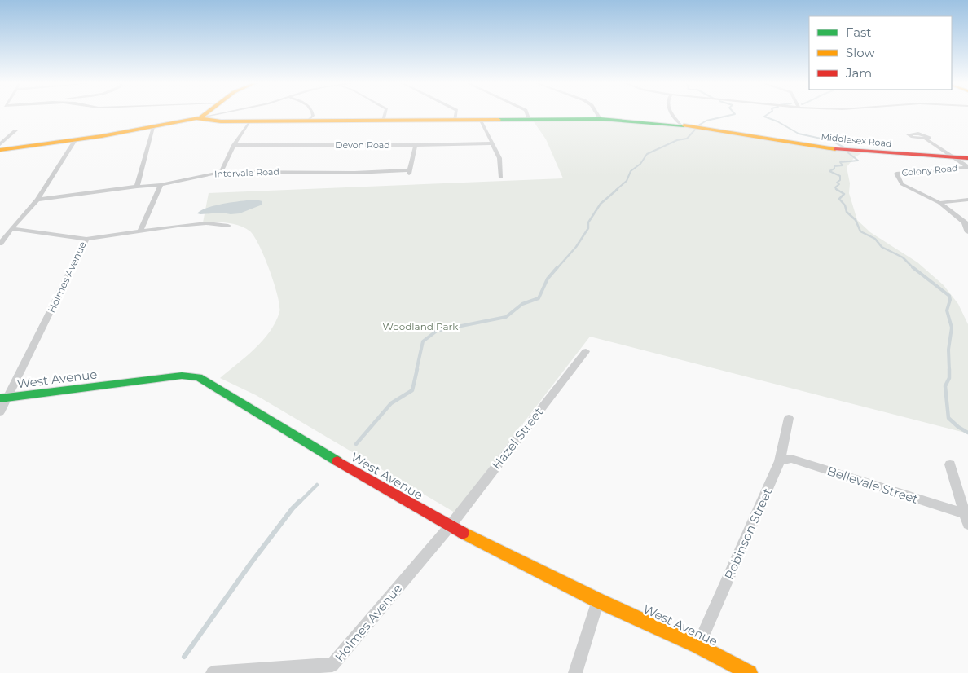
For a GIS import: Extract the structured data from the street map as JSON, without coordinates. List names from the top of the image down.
{
  "streets": {
    "street": [
      "Middlesex Road",
      "Devon Road",
      "Colony Road",
      "Intervale Road",
      "Holmes Avenue",
      "West Avenue",
      "Hazel Street",
      "Bellevale Street",
      "Robinson Street"
    ]
  },
  "crossings": [
    ["Middlesex Road", "Colony Road"],
    ["Devon Road", "Intervale Road"],
    ["Holmes Avenue", "West Avenue"],
    ["Holmes Avenue", "Hazel Street"],
    ["West Avenue", "Hazel Street"],
    ["West Avenue", "Robinson Street"],
    ["Bellevale Street", "Robinson Street"]
  ],
  "parks": ["Woodland Park"],
  "legend": ["Fast", "Slow", "Jam"]
}
